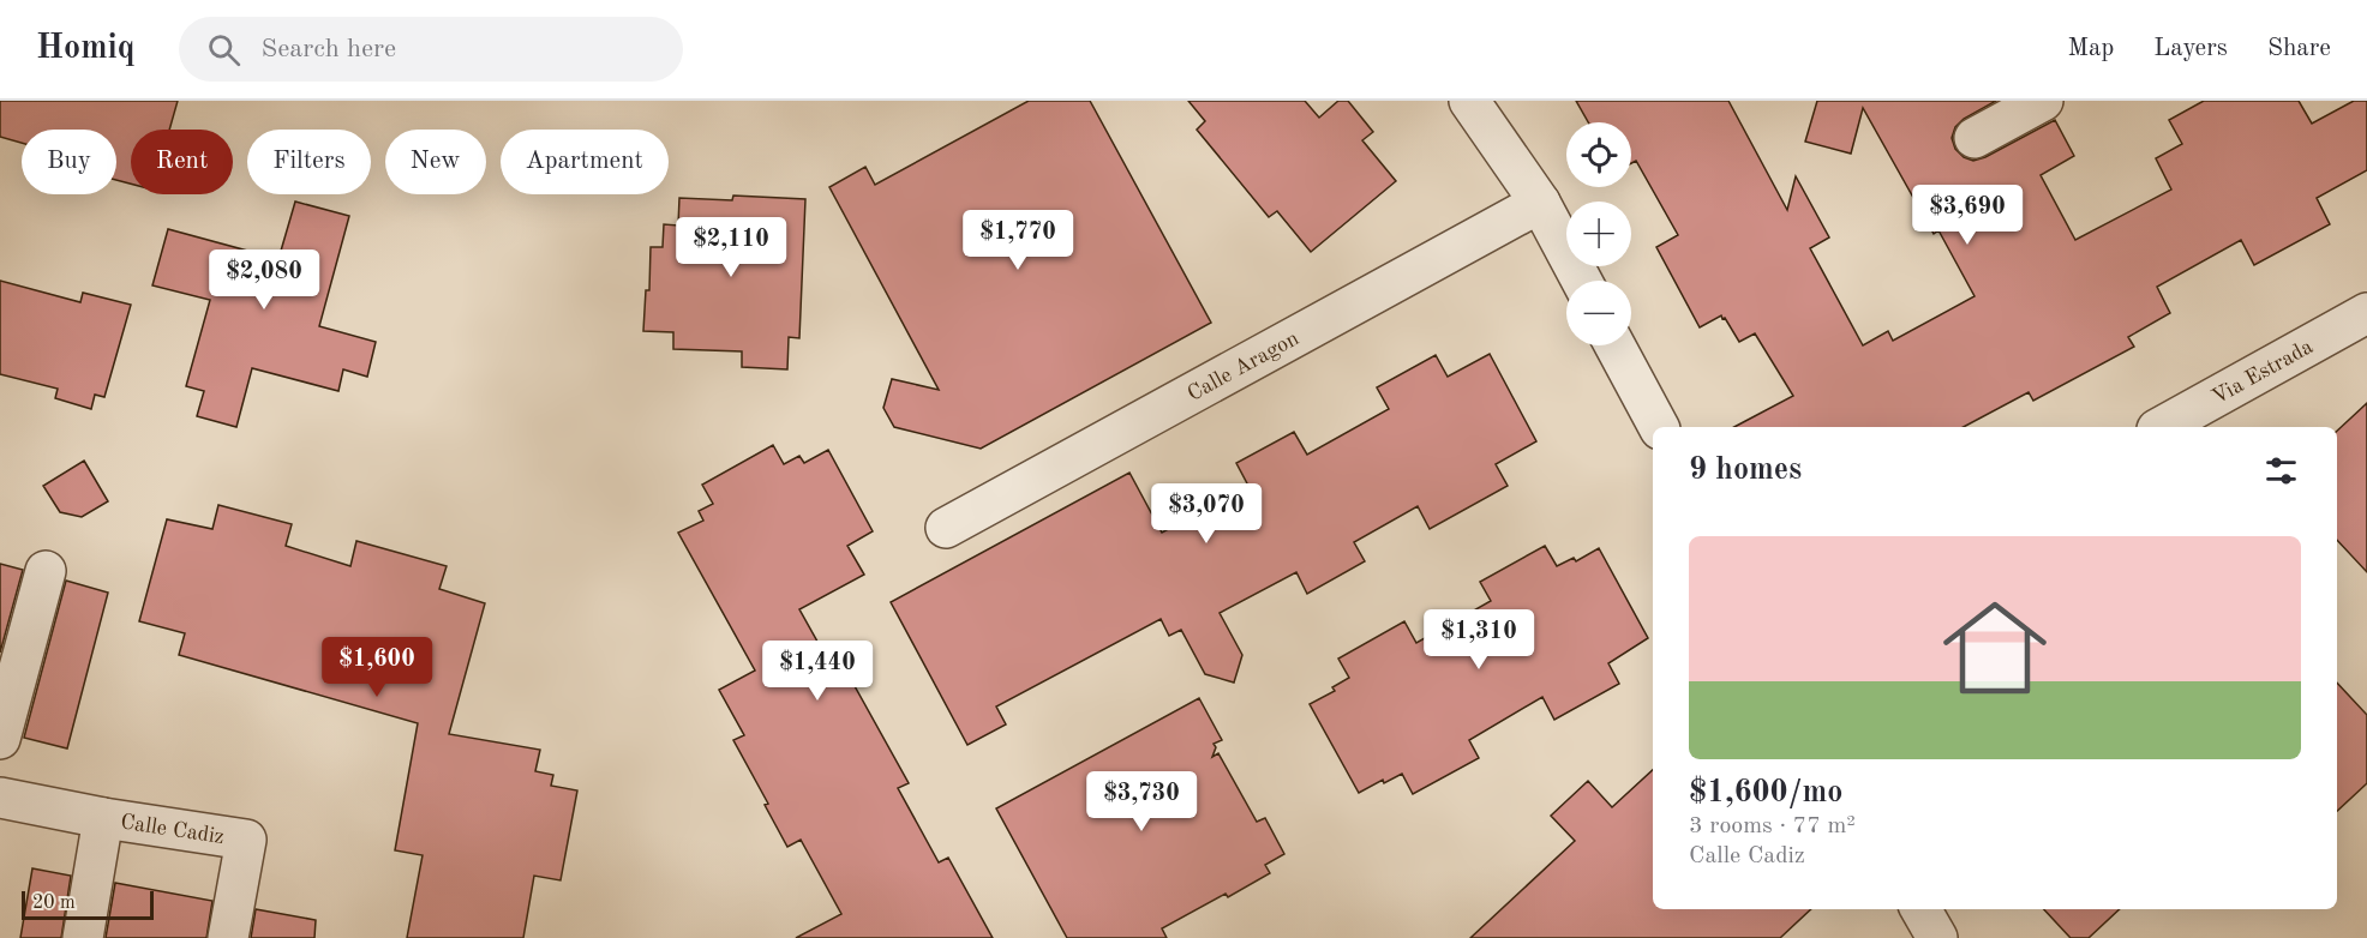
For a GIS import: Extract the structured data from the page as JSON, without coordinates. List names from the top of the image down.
{
  "streets": {
    "street": ["Calle Aragon", "Via Estrada", "Calle Cadiz"]
  },
  "scale_bar": "20 m",
  "page": {
    "header": "Homiq",
    "search": "Search here",
    "nav": ["Map", "Layers", "Share"],
    "map_buttons": ["+", "−"],
    "chip": [
      "Buy",
      "Rent",
      "Filters",
      "New",
      "Apartment"
    ],
    "price": [
      "$3,690",
      "$1,770",
      "$2,110",
      "$2,080",
      "$3,070",
      "$1,310",
      "$1,600",
      "$1,440",
      "$3,730"
    ],
    "heading": "9 homes",
    "list": [
      {
        "name": "$1,600/mo",
        "note": "3 rooms · 77 m² · Calle Cadiz"
      }
    ],
    "scale": "20 m"
  }
}
